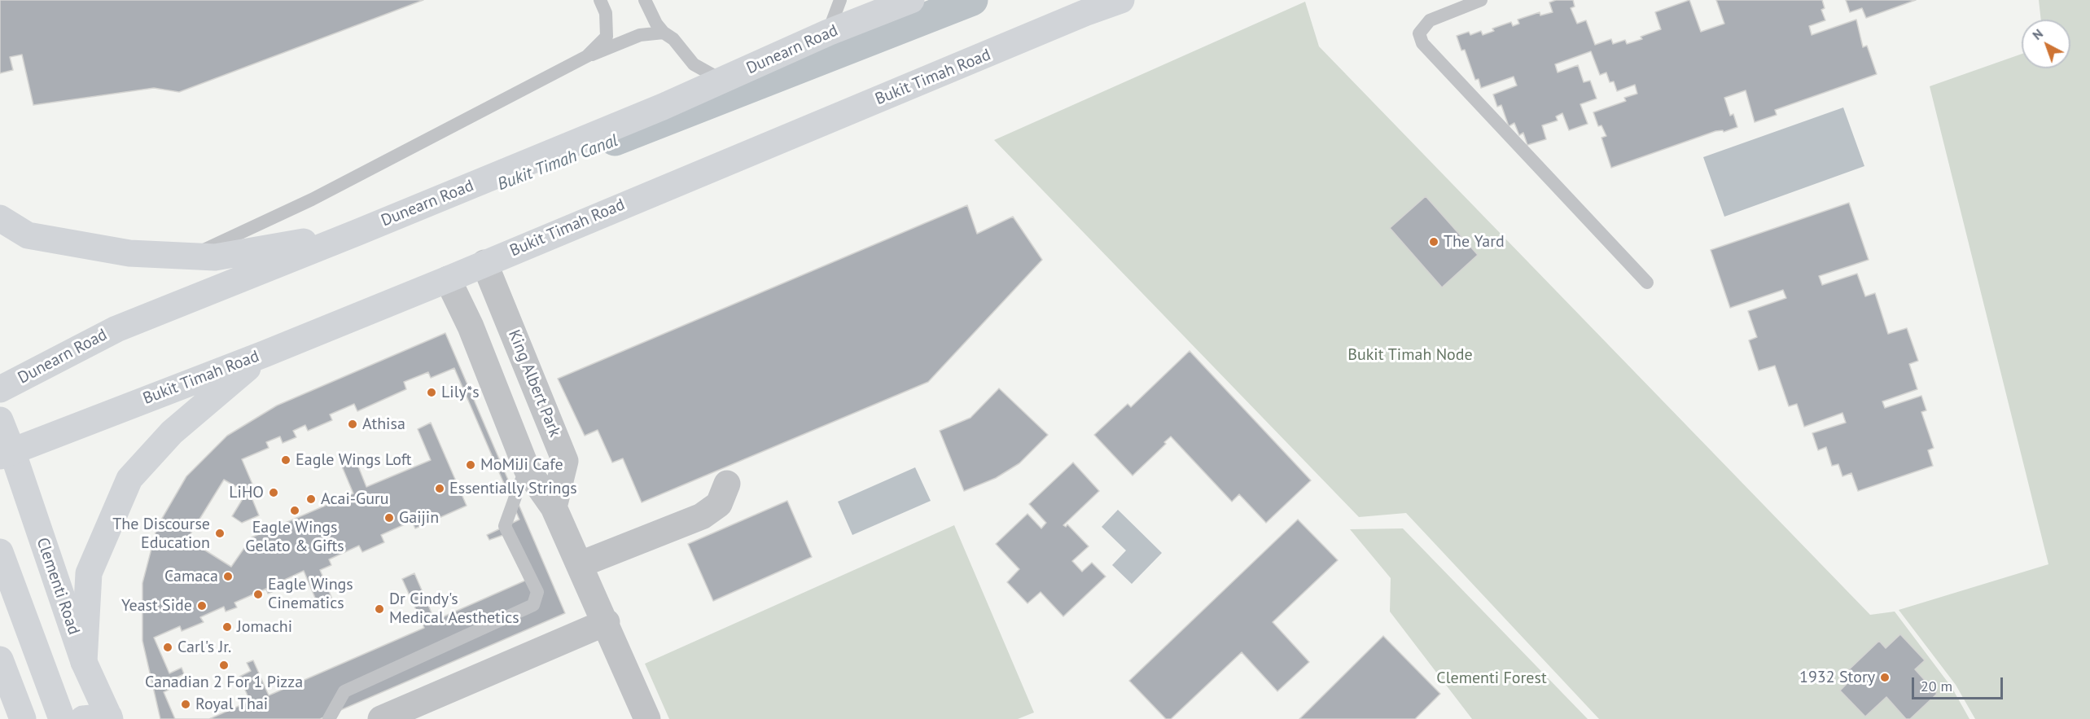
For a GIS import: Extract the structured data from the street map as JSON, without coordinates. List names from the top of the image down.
{
  "streets": {
    "main road": ["Dunearn Road", "Bukit Timah Road", "Clementi Road"],
    "street": ["King Albert Park"]
  },
  "crossings": [
    ["Bukit Timah Road", "King Albert Park"],
    ["Bukit Timah Road", "Clementi Road"]
  ],
  "water": ["Bukit Timah Canal"],
  "parks": ["Bukit Timah Node", "Clementi Forest"],
  "places": [
    "The Yard",
    "Lily*s",
    "Athisa",
    "Eagle Wings Loft",
    "MoMiJi Cafe",
    "Essentially Strings",
    "LiHO",
    "Acai-Guru",
    "Eagle Wings Gelato & Gifts",
    "Gaijin",
    "The Discourse Education",
    "Camaca",
    "Eagle Wings Cinematics",
    "Yeast Side",
    "Dr Cindy's Medical Aesthetics",
    "Jomachi",
    "Carl's Jr.",
    "Canadian 2 For 1 Pizza",
    "1932 Story",
    "Royal Thai"
  ],
  "scale_bar": "20 m",
  "north": "top left"
}
